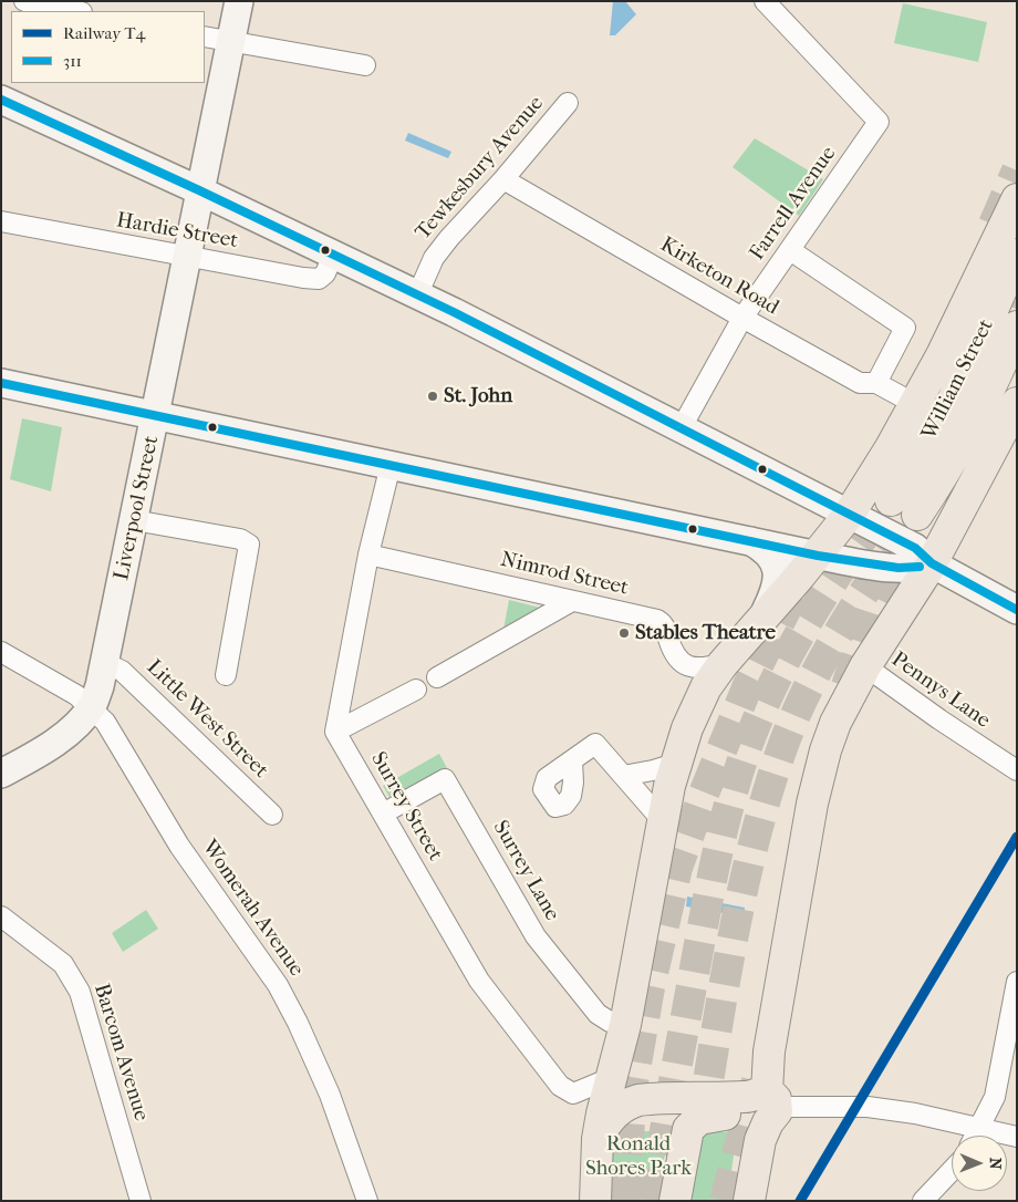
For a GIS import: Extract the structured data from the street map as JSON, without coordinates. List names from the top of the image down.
{
  "streets": {
    "main road": ["William Street"],
    "street": [
      "Tewkesbury Avenue",
      "Farrell Avenue",
      "Hardie Street",
      "Kirketon Road",
      "Liverpool Street",
      "Nimrod Street",
      "Pennys Lane",
      "Little West Street",
      "Surrey Street",
      "Surrey Lane",
      "Womerah Avenue",
      "Barcom Avenue"
    ]
  },
  "crossings": [
    ["Tewkesbury Avenue", "Kirketon Road"],
    ["Farrell Avenue", "Kirketon Road"],
    ["Hardie Street", "Liverpool Street"],
    ["Liverpool Street", "Little West Street"],
    ["Liverpool Street", "Womerah Avenue"],
    ["Surrey Street", "Surrey Lane"]
  ],
  "parks": ["Ronald Shores Park"],
  "places": ["St. John", "Stables Theatre"],
  "lines": ["transit line 311", "rail line T4"],
  "legend": ["Railway T4", "311"],
  "north": "right"
}
